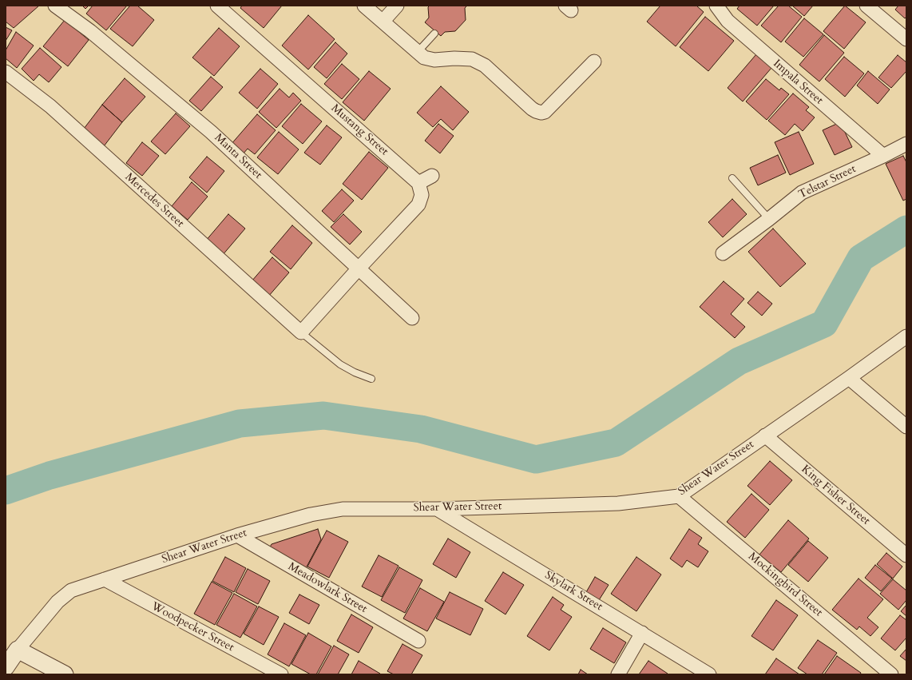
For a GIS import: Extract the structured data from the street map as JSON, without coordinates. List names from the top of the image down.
{
  "streets": {
    "street": [
      "Impala Street",
      "Mustang Street",
      "Manta Street",
      "Telstar Street",
      "Mercedes Street",
      "Shear Water Street",
      "King Fisher Street",
      "Mockingbird Street",
      "Meadowlark Street",
      "Skylark Street",
      "Woodpecker Street"
    ]
  },
  "crossings": [
    ["Impala Street", "Telstar Street"],
    ["Shear Water Street", "King Fisher Street"],
    ["Shear Water Street", "Mockingbird Street"],
    ["Shear Water Street", "Meadowlark Street"],
    ["Shear Water Street", "Skylark Street"],
    ["Shear Water Street", "Woodpecker Street"]
  ]
}
